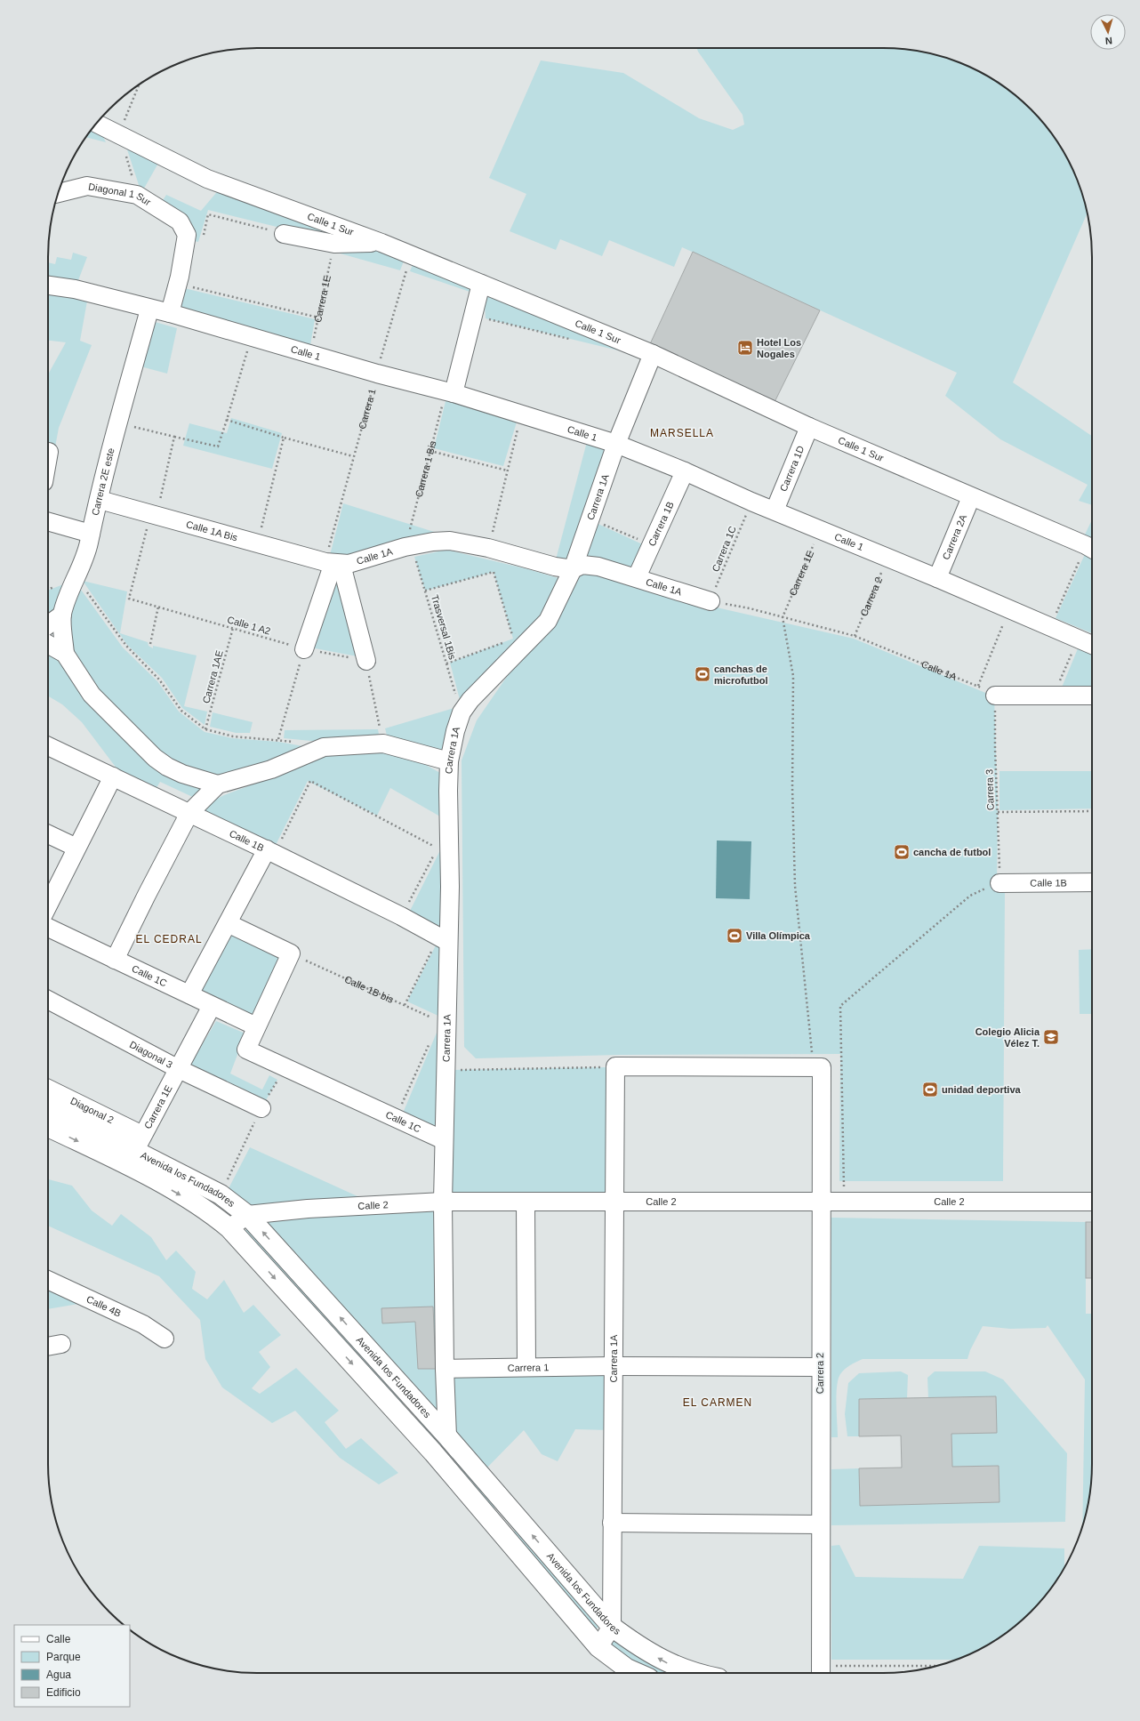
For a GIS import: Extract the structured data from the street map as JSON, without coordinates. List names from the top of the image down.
{
  "streets": {
    "main road": ["Avenida los Fundadores"],
    "street": [
      "Diagonal 1 Sur",
      "Calle 1 Sur",
      "Carrera 1E",
      "Calle 1",
      "Carrera 1",
      "Carrera 1D",
      "Carrera 2E este",
      "Carrera 1A",
      "Carrera 1B",
      "Calle 1A Bis",
      "Carrera 2A",
      "Calle 1A",
      "Carrera 2",
      "Calle 1B",
      "Calle 1C",
      "Diagonal 3",
      "Diagonal 2",
      "Calle 2",
      "Calle 4B"
    ],
    "path": [
      "Carrera 1 Bis",
      "Carrera 1C",
      "Calle 1 A2",
      "Trasversal 1Bis",
      "Carrera 1AE",
      "Carrera 3",
      "Calle 1B bis"
    ]
  },
  "crossings": [
    ["Calle 1 Sur", "Carrera 1"],
    ["Calle 1 Sur", "Carrera 1D"],
    ["Calle 1 Sur", "Carrera 1A"],
    ["Calle 1 Sur", "Carrera 2A"],
    ["Carrera 1E", "Calle 1"],
    ["Carrera 1E", "Calle 1A"],
    ["Carrera 1E", "Calle 1C"],
    ["Carrera 1E", "Diagonal 3"],
    ["Carrera 1E", "Diagonal 2"],
    ["Carrera 1E", "Avenida los Fundadores"],
    ["Calle 1", "Carrera 1"],
    ["Calle 1", "Carrera 1 Bis"],
    ["Calle 1", "Carrera 1D"],
    ["Calle 1", "Carrera 2E este"],
    ["Calle 1", "Carrera 1A"],
    ["Calle 1", "Carrera 1B"],
    ["Calle 1", "Carrera 2A"],
    ["Calle 1", "Carrera 1C"],
    ["Calle 1", "Carrera 2"],
    ["Carrera 1", "Carrera 1A"],
    ["Carrera 1", "Calle 1A Bis"],
    ["Carrera 1", "Calle 1A"],
    ["Carrera 1", "Carrera 2"],
    ["Carrera 1 Bis", "Calle 1A"],
    ["Carrera 1 Bis", "Trasversal 1Bis"],
    ["Carrera 2E este", "Calle 1A Bis"],
    ["Carrera 1A", "Calle 1A"],
    ["Carrera 1A", "Trasversal 1Bis"],
    ["Carrera 1A", "Calle 1B"],
    ["Carrera 1A", "Calle 1C"],
    ["Carrera 1A", "Calle 1B bis"],
    ["Carrera 1A", "Avenida los Fundadores"],
    ["Carrera 1A", "Calle 2"],
    ["Carrera 1B", "Calle 1A"],
    ["Calle 1A Bis", "Calle 1A"],
    ["Calle 1A Bis", "Calle 1 A2"],
    ["Carrera 1C", "Calle 1A"],
    ["Calle 1A", "Carrera 2"],
    ["Calle 1A", "Trasversal 1Bis"],
    ["Calle 1A", "Carrera 3"],
    ["Carrera 2", "Calle 2"],
    ["Calle 1 A2", "Carrera 1AE"],
    ["Carrera 3", "Calle 1B"],
    ["Diagonal 2", "Avenida los Fundadores"],
    ["Avenida los Fundadores", "Calle 2"]
  ],
  "districts": ["MARSELLA", "EL CEDRAL", "EL CARMEN"],
  "places": {
    "hotel": ["Hotel Los Nogales"],
    "sports": [
      "canchas de microfutbol",
      "cancha de futbol",
      "Villa Olímpica",
      "unidad deportiva"
    ],
    "school or university": ["Colegio Alicia Vélez T."]
  },
  "legend": [
    "Calle",
    "Parque",
    "Agua",
    "Edificio"
  ],
  "north": "bottom"
}
